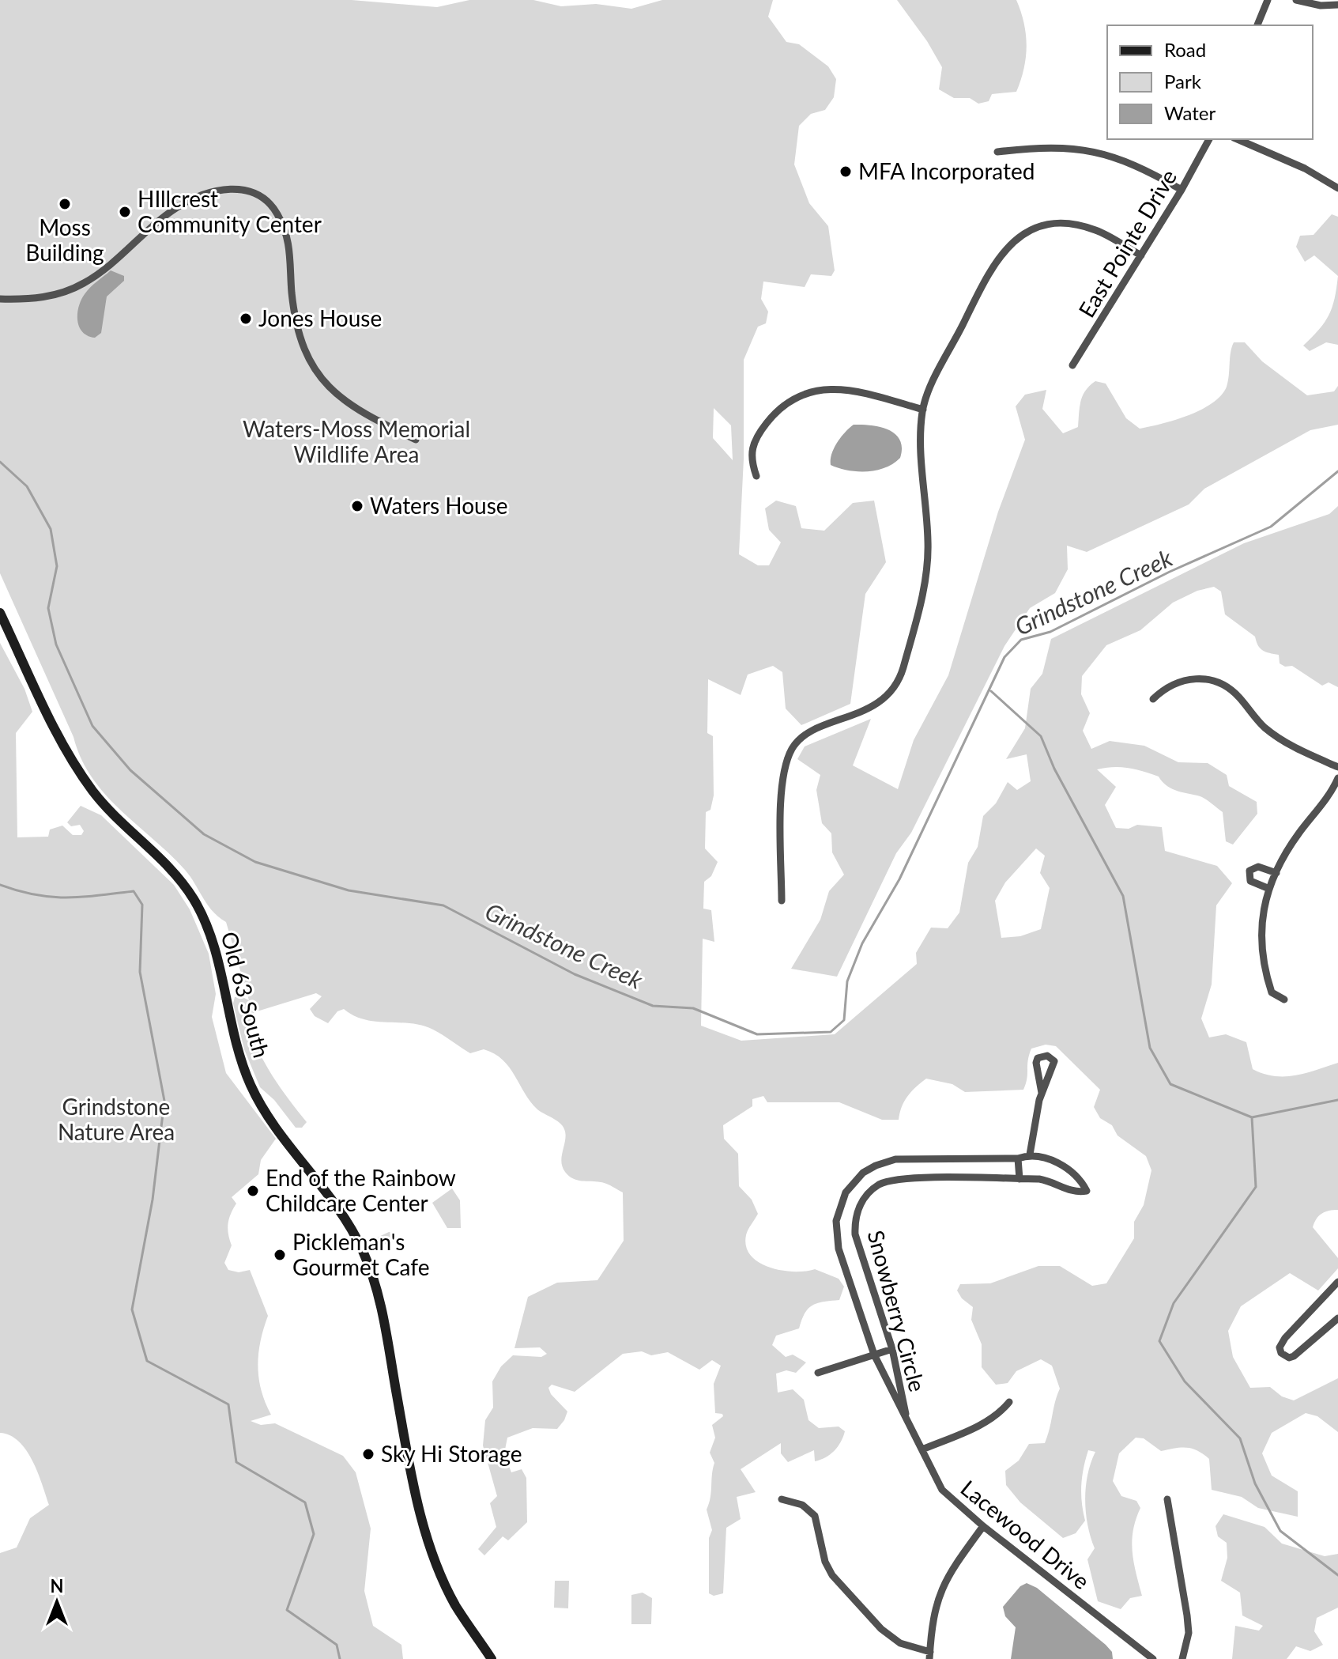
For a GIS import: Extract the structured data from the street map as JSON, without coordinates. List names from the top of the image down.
{
  "streets": {
    "main road": ["Old 63 South"],
    "street": ["East Pointe Drive", "Snowberry Circle", "Lacewood Drive"]
  },
  "crossings": [
    ["Snowberry Circle", "Lacewood Drive"]
  ],
  "water": ["Grindstone Creek"],
  "parks": ["Waters-Moss Memorial Wildlife Area", "Grindstone Nature Area"],
  "places": [
    "MFA Incorporated",
    "Moss Building",
    "HIllcrest Community Center",
    "Jones House",
    "Waters House",
    "End of the Rainbow Childcare Center",
    "Pickleman's Gourmet Cafe",
    "Sky Hi Storage"
  ],
  "legend": ["Road", "Park", "Water"],
  "north": "top"
}
